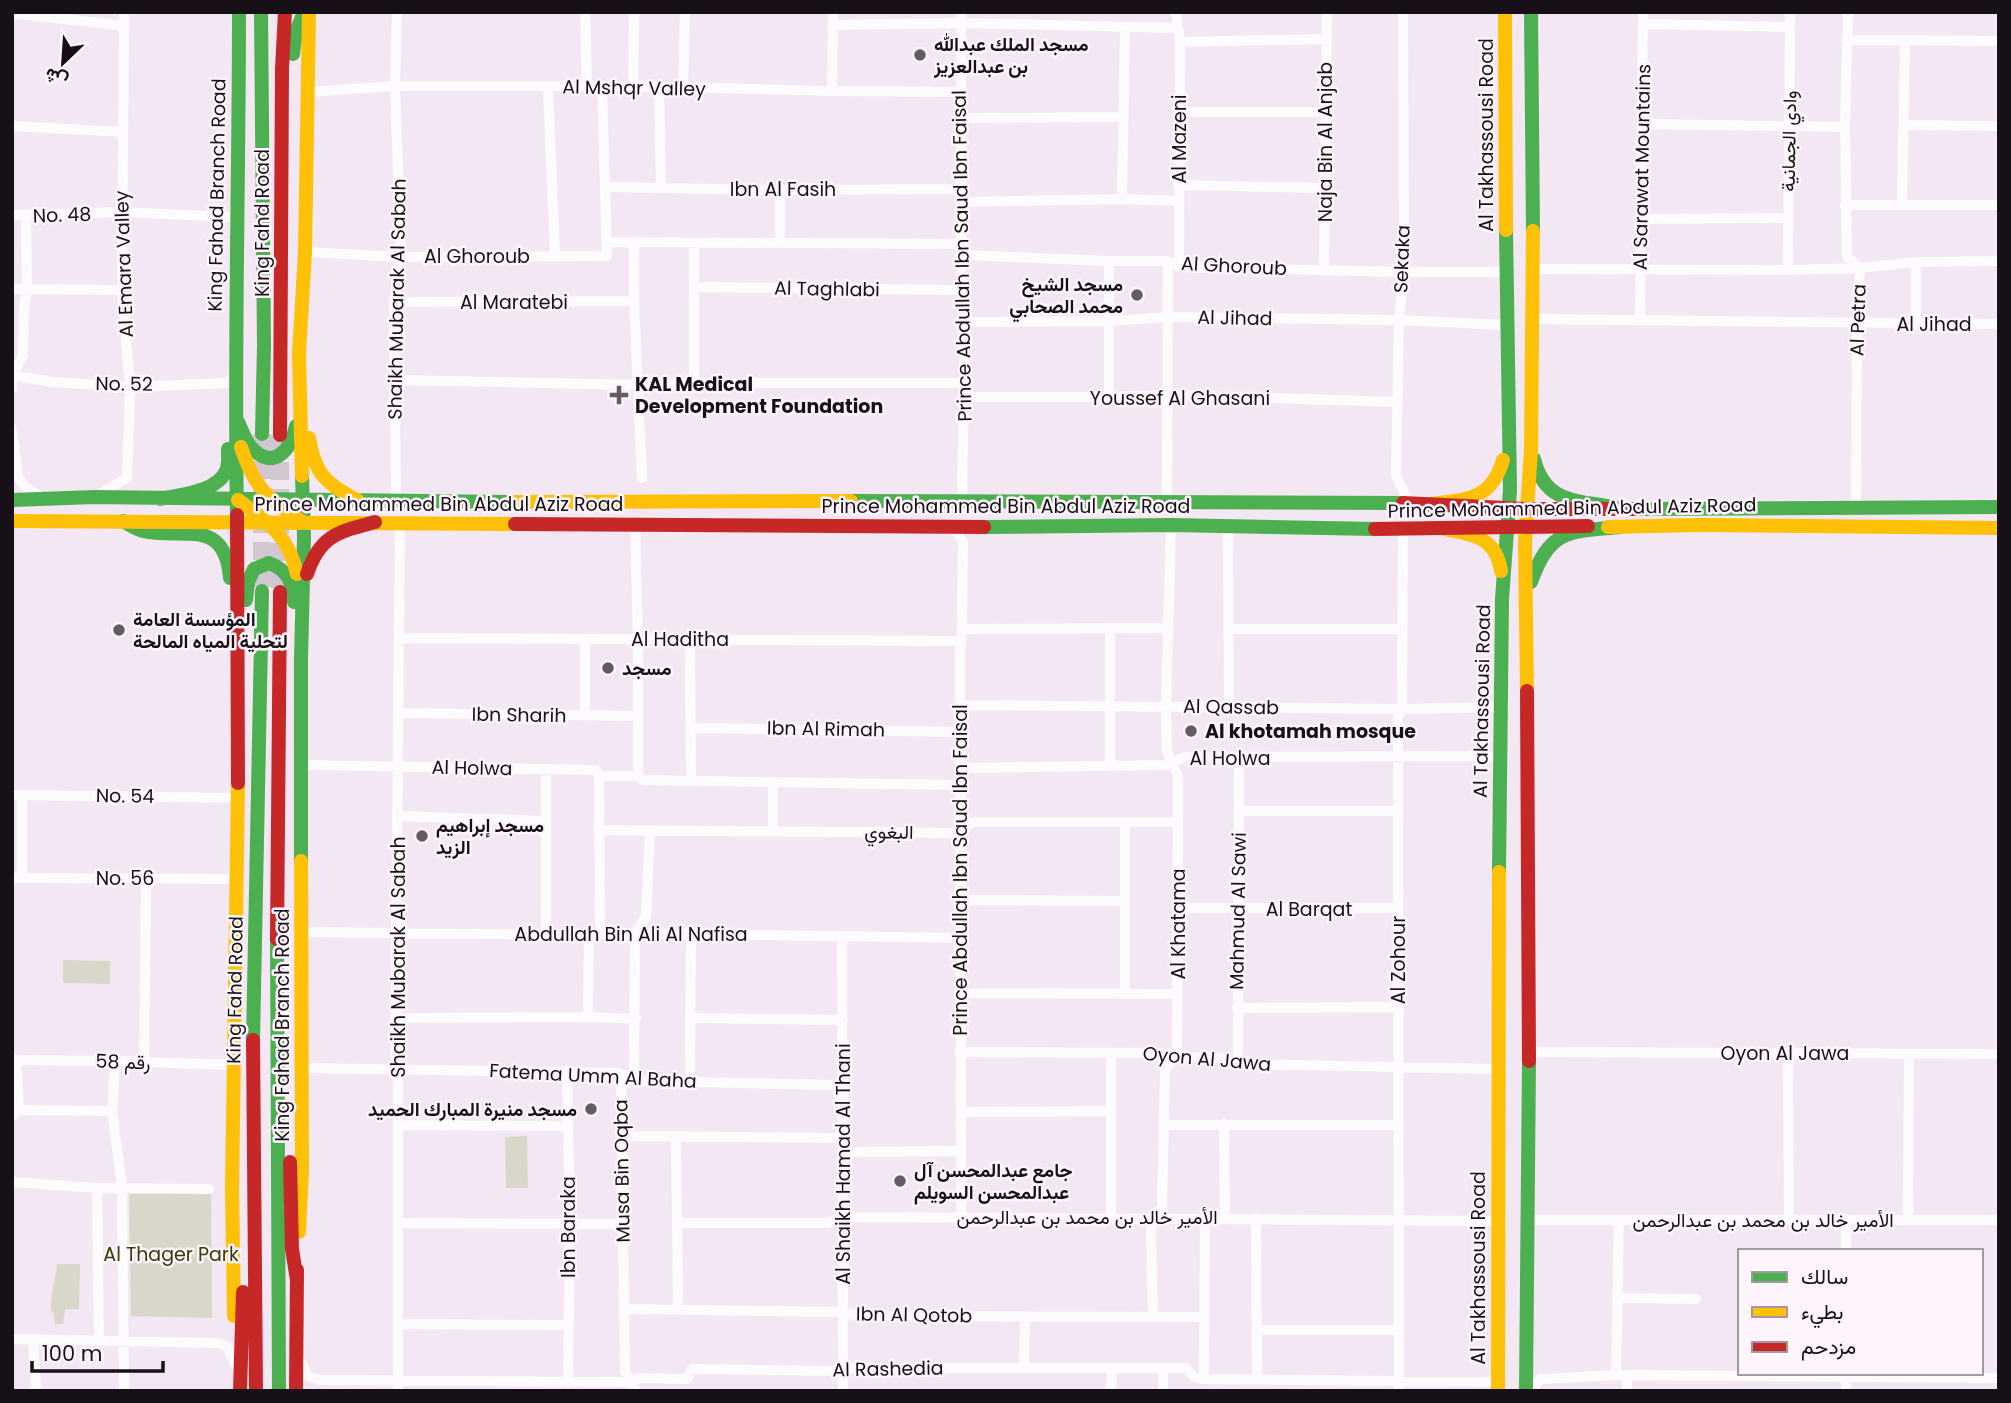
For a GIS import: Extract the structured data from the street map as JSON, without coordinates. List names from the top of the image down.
{
  "streets": {
    "main road": [
      "Al Takhassousi Road",
      "King Fahad Branch Road",
      "King Fahd Road",
      "Prince Mohammed Bin Abdul Aziz Road"
    ],
    "street": [
      "Al Mshqr Valley",
      "Al Mazeni",
      "وادي الجمانية",
      "Naja Bin Al Anjab",
      "Al Sarawat Mountains",
      "Ibn Al Fasih",
      "No. 48",
      "Al Ghoroub",
      "Prince Abdullah Ibn Saud Ibn Faisal",
      "Sekaka",
      "Al Emara Valley",
      "Al Taghlabi",
      "Shaikh Mubarak Al Sabah",
      "Al Maratebi",
      "Al Jihad",
      "Al Petra",
      "No. 52",
      "Youssef Al Ghasani",
      "Al Haditha",
      "Al Qassab",
      "Ibn Sharih",
      "Ibn Al Rimah",
      "Al Holwa",
      "No. 54",
      "البغوي",
      "No. 56",
      "Al Barqat",
      "Mahmud Al Sawi",
      "Al Khatama",
      "Abdullah Bin Ali Al Nafisa",
      "Al Zohour",
      "Oyon Al Jawa",
      "رقم 58",
      "Fatema Umm Al Baha",
      "Al Shaikh Hamad Al Thani",
      "Musa Bin Oqba",
      "الأمير خالد بن محمد بن عبدالرحمن",
      "Ibn Baraka",
      "Ibn Al Qotob",
      "Al Rashedia"
    ]
  },
  "crossings": [
    ["Al Mshqr Valley", "Prince Abdullah Ibn Saud Ibn Faisal"],
    ["Al Mshqr Valley", "Shaikh Mubarak Al Sabah"],
    ["Al Takhassousi Road", "Al Ghoroub"],
    ["Al Takhassousi Road", "Al Jihad"],
    ["Al Takhassousi Road", "Prince Mohammed Bin Abdul Aziz Road"],
    ["Al Takhassousi Road", "Al Qassab"],
    ["Al Takhassousi Road", "Al Holwa"],
    ["Al Takhassousi Road", "Oyon Al Jawa"],
    ["Al Takhassousi Road", "الأمير خالد بن محمد بن عبدالرحمن"],
    ["Al Takhassousi Road", "Al Rashedia"],
    ["Al Mazeni", "Al Ghoroub"],
    ["Naja Bin Al Anjab", "Al Ghoroub"],
    ["Al Sarawat Mountains", "Al Jihad"],
    ["Ibn Al Fasih", "Prince Abdullah Ibn Saud Ibn Faisal"],
    ["King Fahad Branch Road", "No. 48"],
    ["King Fahad Branch Road", "No. 52"],
    ["King Fahad Branch Road", "Al Holwa"],
    ["King Fahad Branch Road", "Abdullah Bin Ali Al Nafisa"],
    ["King Fahad Branch Road", "Fatema Umm Al Baha"],
    ["King Fahad Branch Road", "Al Rashedia"],
    ["No. 48", "Al Emara Valley"],
    ["Al Ghoroub", "Prince Abdullah Ibn Saud Ibn Faisal"],
    ["Al Ghoroub", "Sekaka"],
    ["Al Ghoroub", "Shaikh Mubarak Al Sabah"],
    ["Prince Abdullah Ibn Saud Ibn Faisal", "Al Taghlabi"],
    ["Prince Abdullah Ibn Saud Ibn Faisal", "Al Jihad"],
    ["Prince Abdullah Ibn Saud Ibn Faisal", "Youssef Al Ghasani"],
    ["Prince Abdullah Ibn Saud Ibn Faisal", "Prince Mohammed Bin Abdul Aziz Road"],
    ["Prince Abdullah Ibn Saud Ibn Faisal", "Al Haditha"],
    ["Prince Abdullah Ibn Saud Ibn Faisal", "Al Qassab"],
    ["Prince Abdullah Ibn Saud Ibn Faisal", "Ibn Al Rimah"],
    ["Prince Abdullah Ibn Saud Ibn Faisal", "Al Holwa"],
    ["Prince Abdullah Ibn Saud Ibn Faisal", "البغوي"],
    ["Prince Abdullah Ibn Saud Ibn Faisal", "Abdullah Bin Ali Al Nafisa"],
    ["Prince Abdullah Ibn Saud Ibn Faisal", "Oyon Al Jawa"],
    ["Prince Abdullah Ibn Saud Ibn Faisal", "الأمير خالد بن محمد بن عبدالرحمن"],
    ["Sekaka", "Al Jihad"],
    ["Sekaka", "Youssef Al Ghasani"],
    ["Sekaka", "Prince Mohammed Bin Abdul Aziz Road"],
    ["Al Emara Valley", "No. 52"],
    ["Al Emara Valley", "Prince Mohammed Bin Abdul Aziz Road"],
    ["Shaikh Mubarak Al Sabah", "Al Maratebi"],
    ["Shaikh Mubarak Al Sabah", "Prince Mohammed Bin Abdul Aziz Road"],
    ["Shaikh Mubarak Al Sabah", "Al Haditha"],
    ["Shaikh Mubarak Al Sabah", "Ibn Sharih"],
    ["Shaikh Mubarak Al Sabah", "Al Holwa"],
    ["Shaikh Mubarak Al Sabah", "Abdullah Bin Ali Al Nafisa"],
    ["Shaikh Mubarak Al Sabah", "Fatema Umm Al Baha"],
    ["Shaikh Mubarak Al Sabah", "Al Rashedia"],
    ["Al Jihad", "Al Petra"],
    ["Al Petra", "Prince Mohammed Bin Abdul Aziz Road"],
    ["Prince Mohammed Bin Abdul Aziz Road", "Al Khatama"],
    ["Prince Mohammed Bin Abdul Aziz Road", "Al Zohour"],
    ["Al Qassab", "Al Khatama"],
    ["Al Qassab", "Al Zohour"],
    ["Al Holwa", "Mahmud Al Sawi"],
    ["Al Holwa", "Al Khatama"],
    ["Al Holwa", "Al Zohour"],
    ["البغوي", "Al Khatama"],
    ["البغوي", "Musa Bin Oqba"],
    ["Al Barqat", "Mahmud Al Sawi"],
    ["Al Barqat", "Al Khatama"],
    ["Al Barqat", "Al Zohour"],
    ["Mahmud Al Sawi", "Oyon Al Jawa"],
    ["Al Khatama", "Oyon Al Jawa"],
    ["Al Khatama", "الأمير خالد بن محمد بن عبدالرحمن"],
    ["Al Khatama", "Ibn Al Qotob"],
    ["Abdullah Bin Ali Al Nafisa", "Al Shaikh Hamad Al Thani"],
    ["Abdullah Bin Ali Al Nafisa", "Musa Bin Oqba"],
    ["Al Zohour", "Oyon Al Jawa"],
    ["Al Zohour", "الأمير خالد بن محمد بن عبدالرحمن"],
    ["Al Zohour", "Al Rashedia"],
    ["Fatema Umm Al Baha", "Al Shaikh Hamad Al Thani"],
    ["Fatema Umm Al Baha", "Musa Bin Oqba"],
    ["Fatema Umm Al Baha", "Ibn Baraka"],
    ["Al Shaikh Hamad Al Thani", "الأمير خالد بن محمد بن عبدالرحمن"],
    ["Al Shaikh Hamad Al Thani", "Ibn Al Qotob"],
    ["Al Shaikh Hamad Al Thani", "Al Rashedia"],
    ["Musa Bin Oqba", "Ibn Al Qotob"],
    ["Musa Bin Oqba", "Al Rashedia"],
    ["Ibn Baraka", "Al Rashedia"]
  ],
  "parks": ["Al Thager Park"],
  "places": {
    "other": [
      "مسجد الملك عبدالله بن عبدالعزيز",
      "مسجد الشيخ محمد الصحابي",
      "المؤسسة العامة لتحلية المياه المالحة",
      "مسجد",
      "Al khotamah mosque",
      "مسجد إبراهيم الزيد",
      "مسجد منيرة المبارك الحميد",
      "جامع عبدالمحسن آل عبدالمحسن السويلم"
    ],
    "health": ["KAL Medical Development Foundation"]
  },
  "legend": ["سالك", "بطيء", "مزدحم"],
  "scale_bar": "100 m",
  "north": "bottom left"
}
